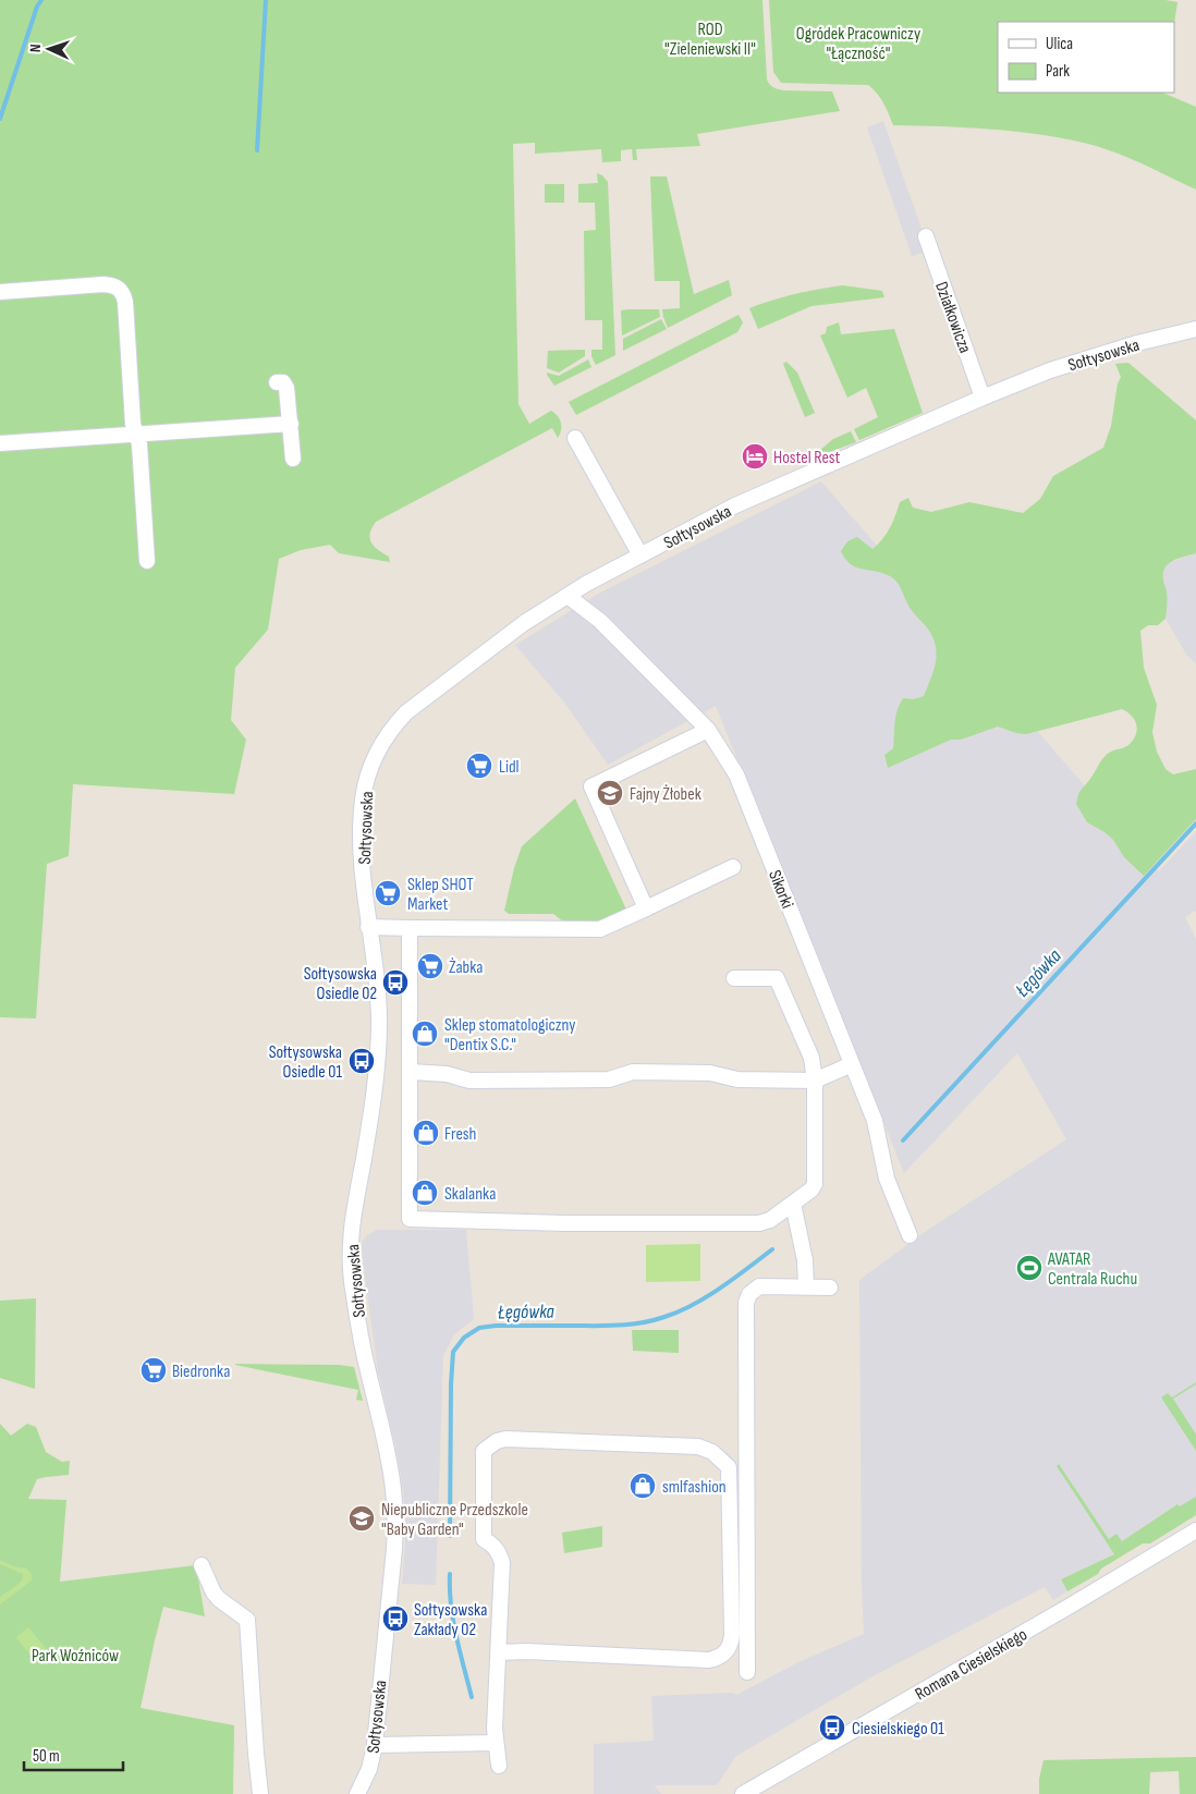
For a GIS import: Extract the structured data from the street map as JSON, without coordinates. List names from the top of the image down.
{
  "streets": {
    "street": [
      "Działkowicza",
      "Sołtysowska",
      "Sikorki",
      "Romana Ciesielskiego"
    ]
  },
  "crossings": [
    ["Działkowicza", "Sołtysowska"],
    ["Sołtysowska", "Sikorki"]
  ],
  "water": ["Łęgówka"],
  "parks": ["ROD \"Zieleniewski II\"", "Ogródek Pracowniczy \"Łączność\"", "Park Woźniców"],
  "places": {
    "hotel": ["Hostel Rest"],
    "supermarket": [
      "Lidl",
      "Sklep SHOT Market",
      "Żabka",
      "Biedronka"
    ],
    "school or university": ["Fajny Żłobek", "Niepubliczne Przedszkole \"Baby Garden\""],
    "bus stop": [
      "Sołtysowska Osiedle 02",
      "Sołtysowska Osiedle 01",
      "Sołtysowska Zakłady 02",
      "Ciesielskiego 01"
    ],
    "shop": [
      "Sklep stomatologiczny \"Dentix S.C.\"",
      "Fresh",
      "Skalanka",
      "smlfashion"
    ],
    "sports": ["AVATAR Centrala Ruchu"]
  },
  "legend": ["Ulica", "Park"],
  "scale_bar": "50 m",
  "north": "left"
}
